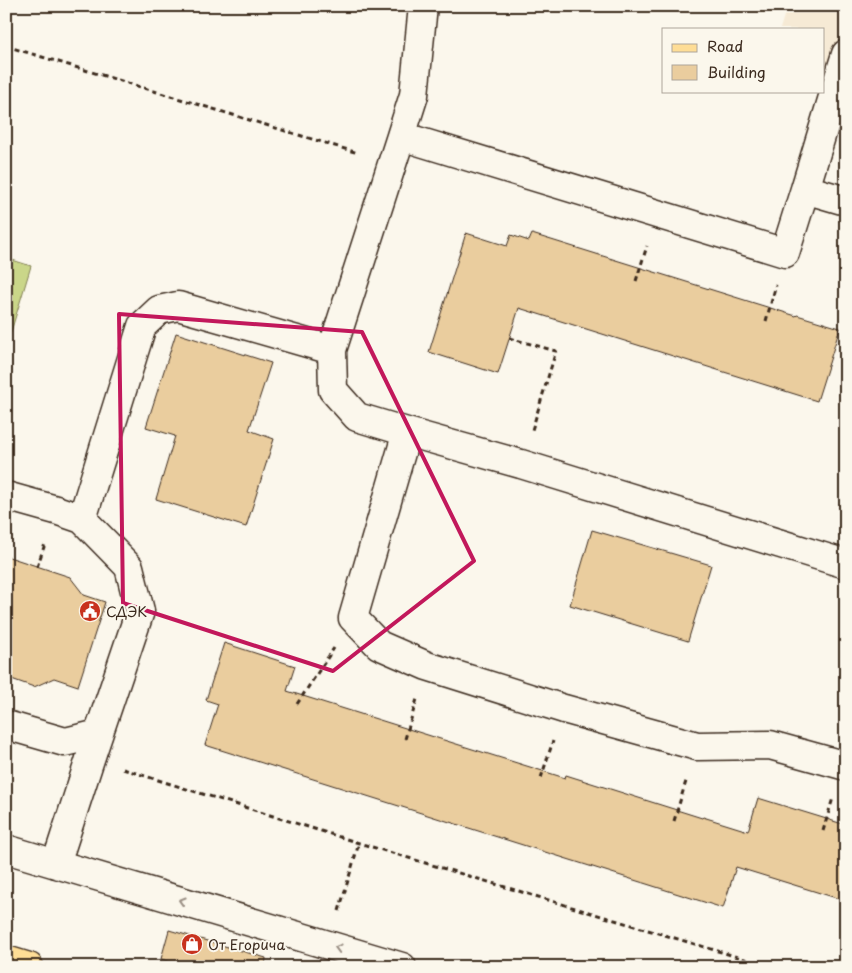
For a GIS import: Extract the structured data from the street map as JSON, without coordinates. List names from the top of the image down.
{
  "places": {
    "public building": ["СДЭК"],
    "shop": ["От Егорича"]
  },
  "legend": ["Road", "Building"]
}
